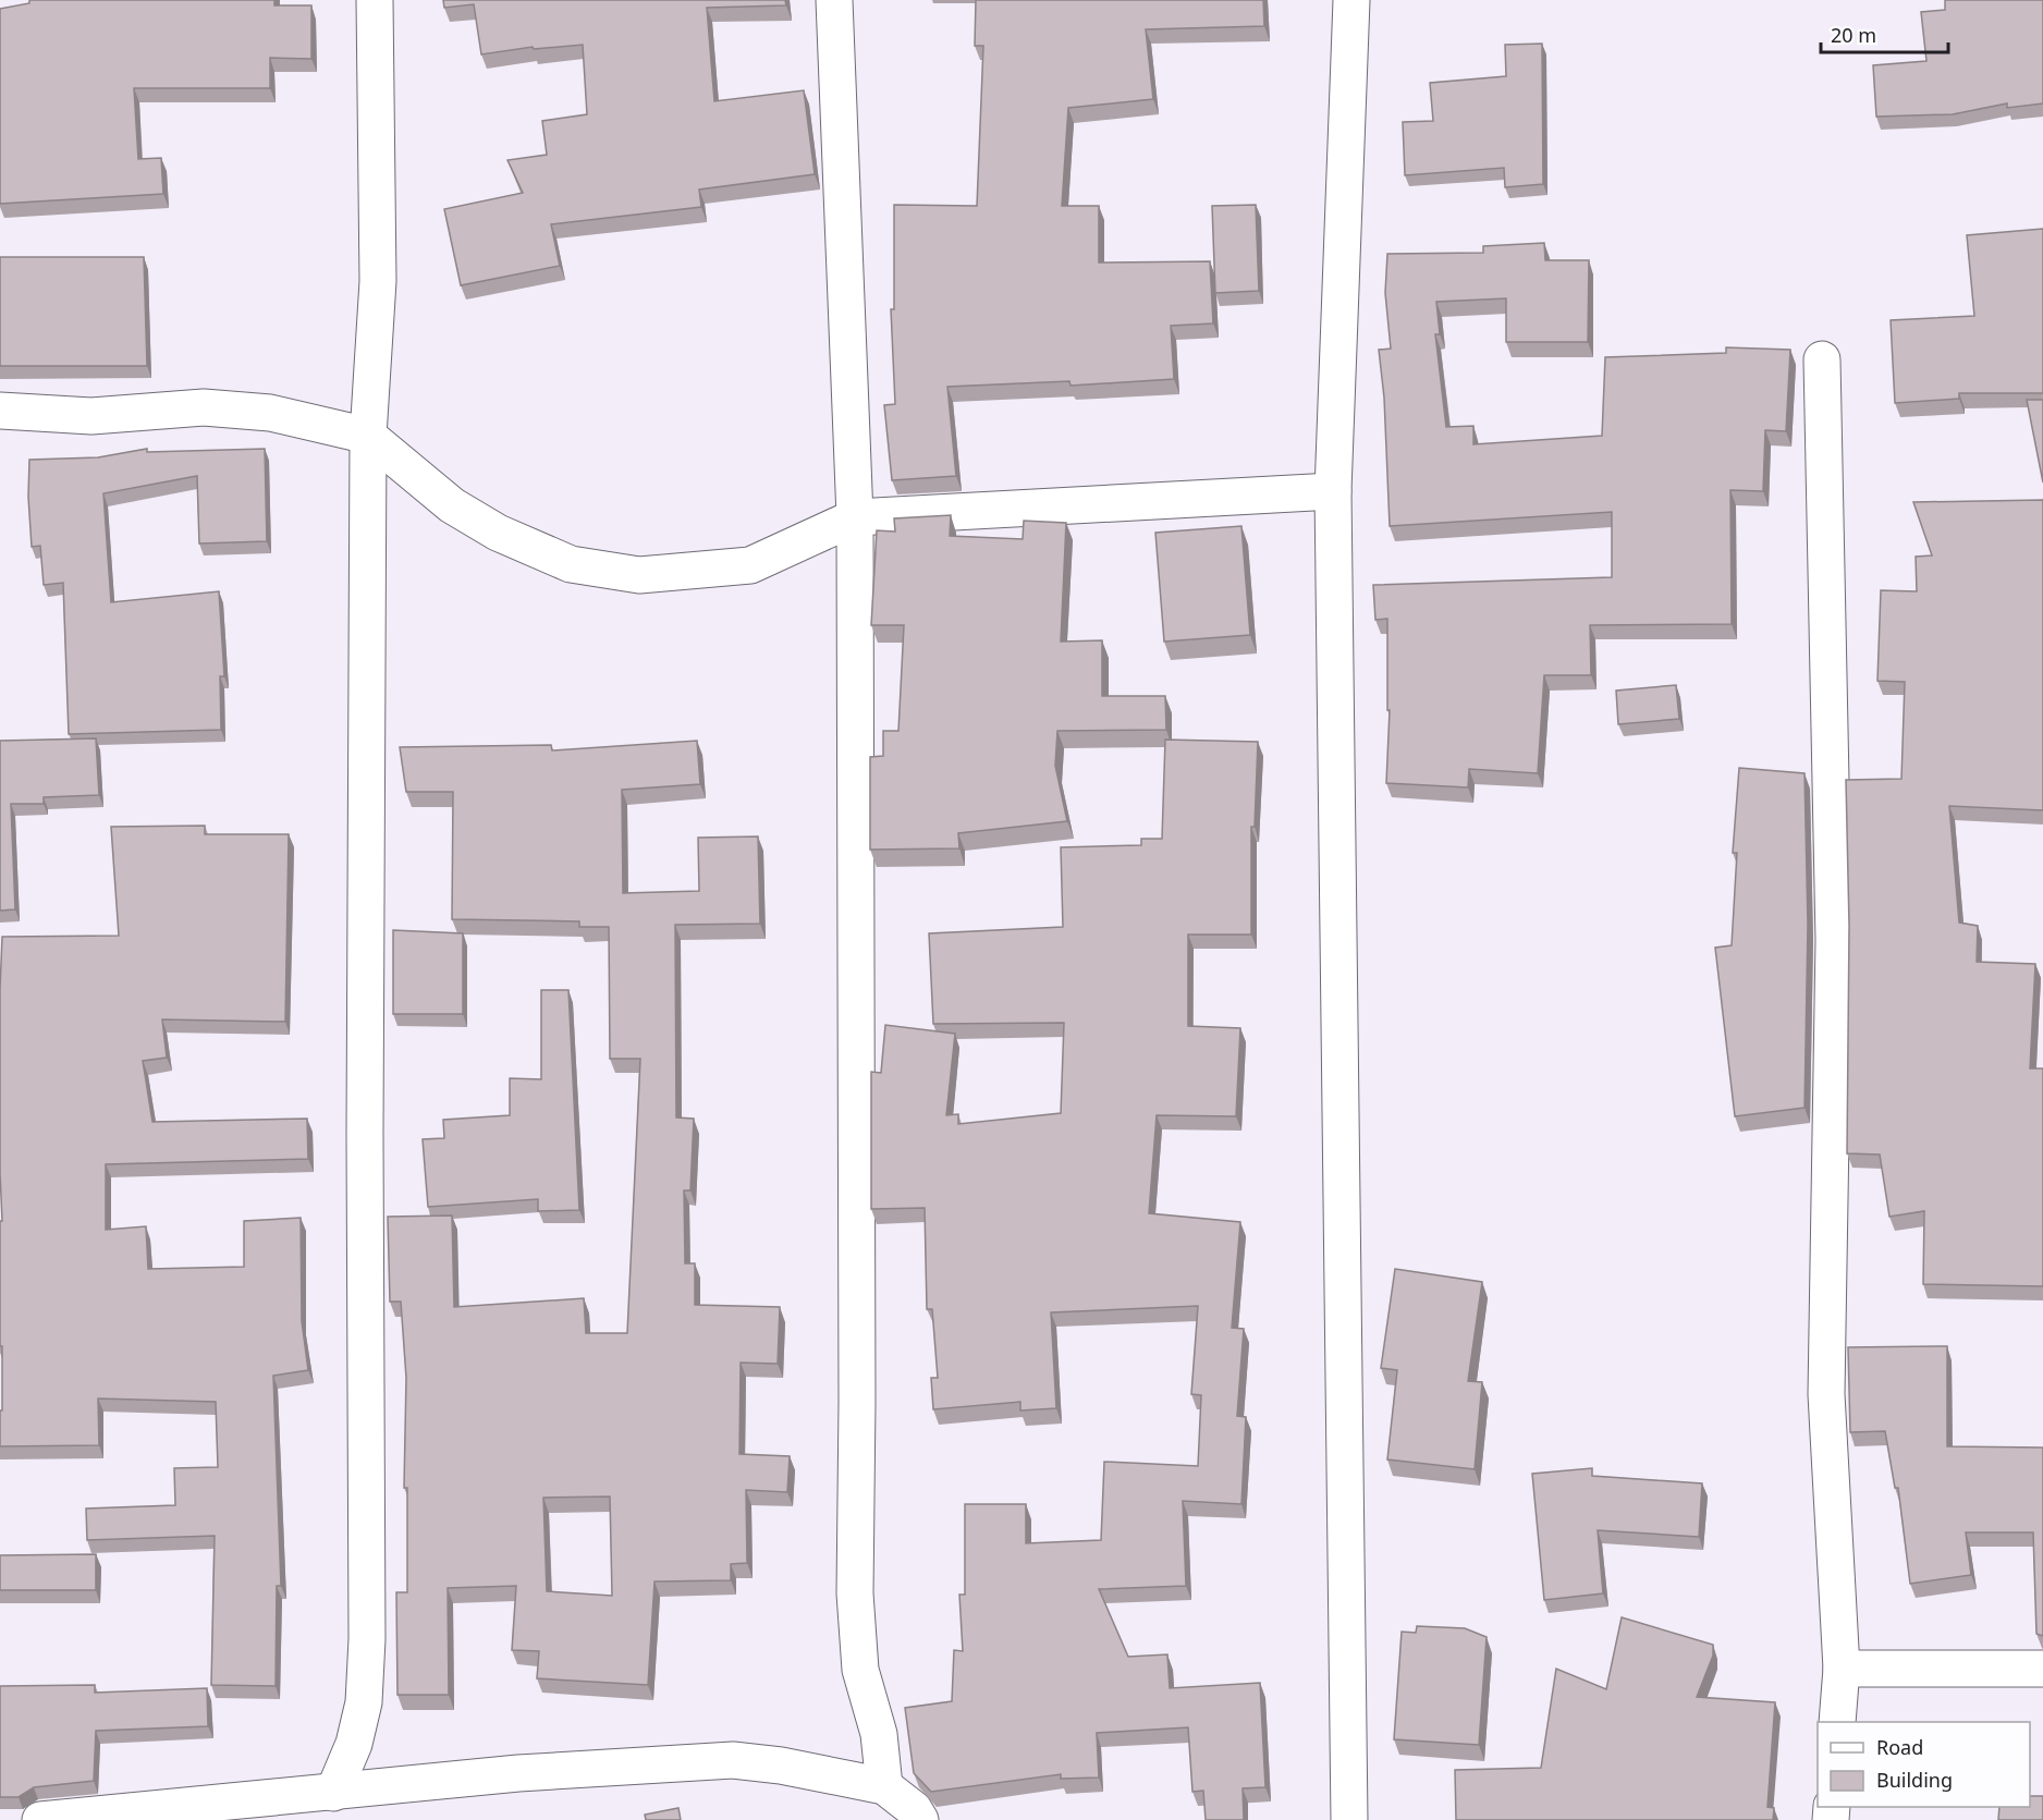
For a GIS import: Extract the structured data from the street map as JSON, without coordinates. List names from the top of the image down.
{
  "legend": ["Road", "Building"],
  "scale_bar": "20 m"
}
